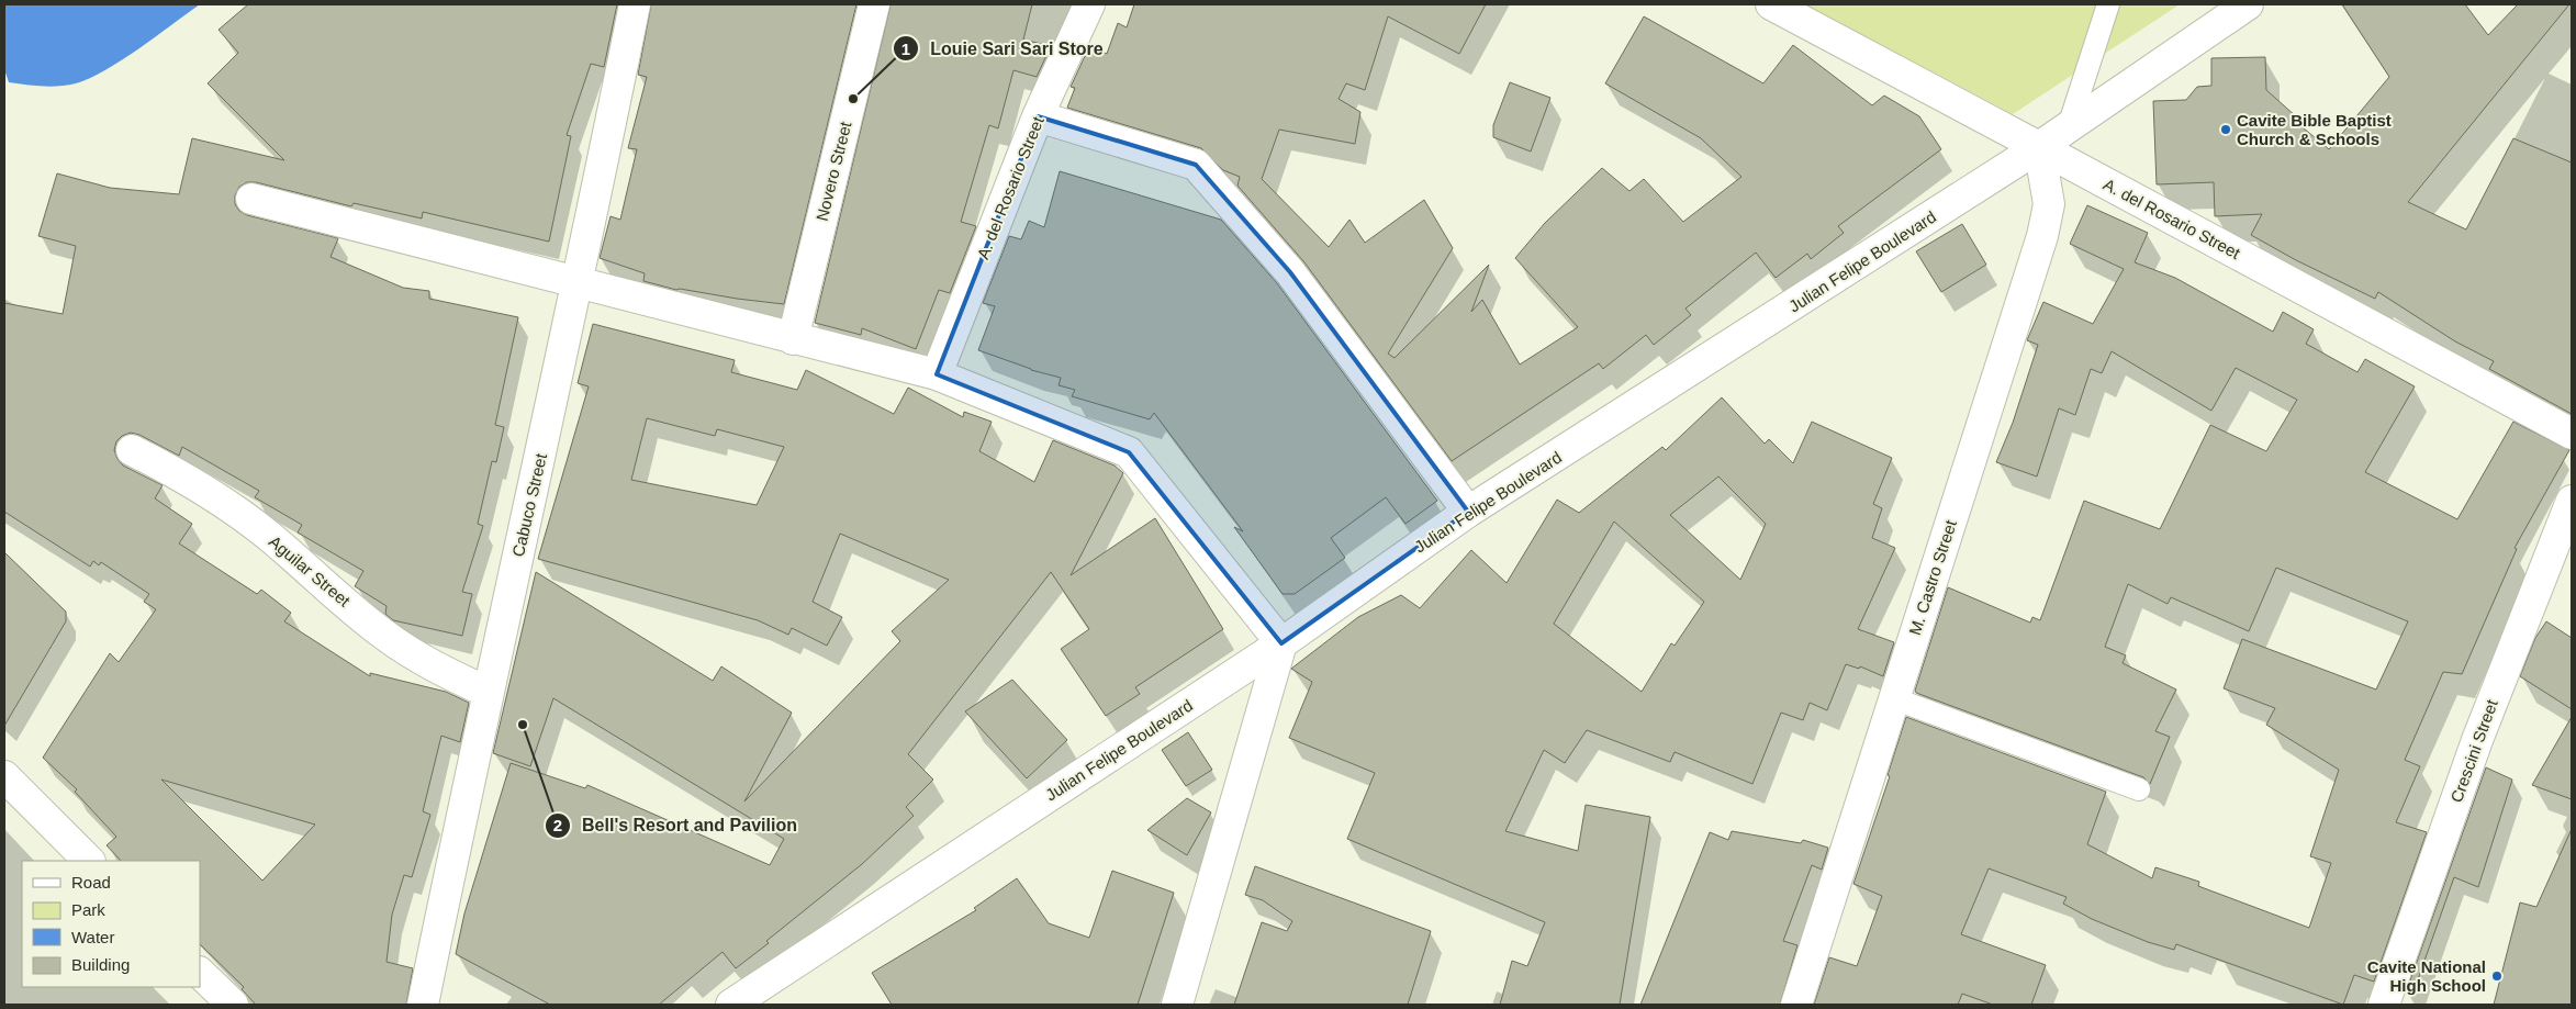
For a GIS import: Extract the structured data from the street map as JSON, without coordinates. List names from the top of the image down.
{
  "streets": {
    "street": [
      "Novero Street",
      "A. del Rosario Street",
      "Julian Felipe Boulevard",
      "Cabuco Street",
      "Aguilar Street",
      "M. Castro Street",
      "Crescini Street"
    ]
  },
  "crossings": [
    ["A. del Rosario Street", "Julian Felipe Boulevard"],
    ["A. del Rosario Street", "M. Castro Street"],
    ["Julian Felipe Boulevard", "M. Castro Street"],
    ["Cabuco Street", "Aguilar Street"]
  ],
  "places": [
    "Louie Sari Sari Store",
    "Cavite Bible Baptist Church & Schools",
    "Bell's Resort and Pavilion",
    "Cavite National High School"
  ],
  "legend": [
    "Road",
    "Park",
    "Water",
    "Building"
  ]
}
